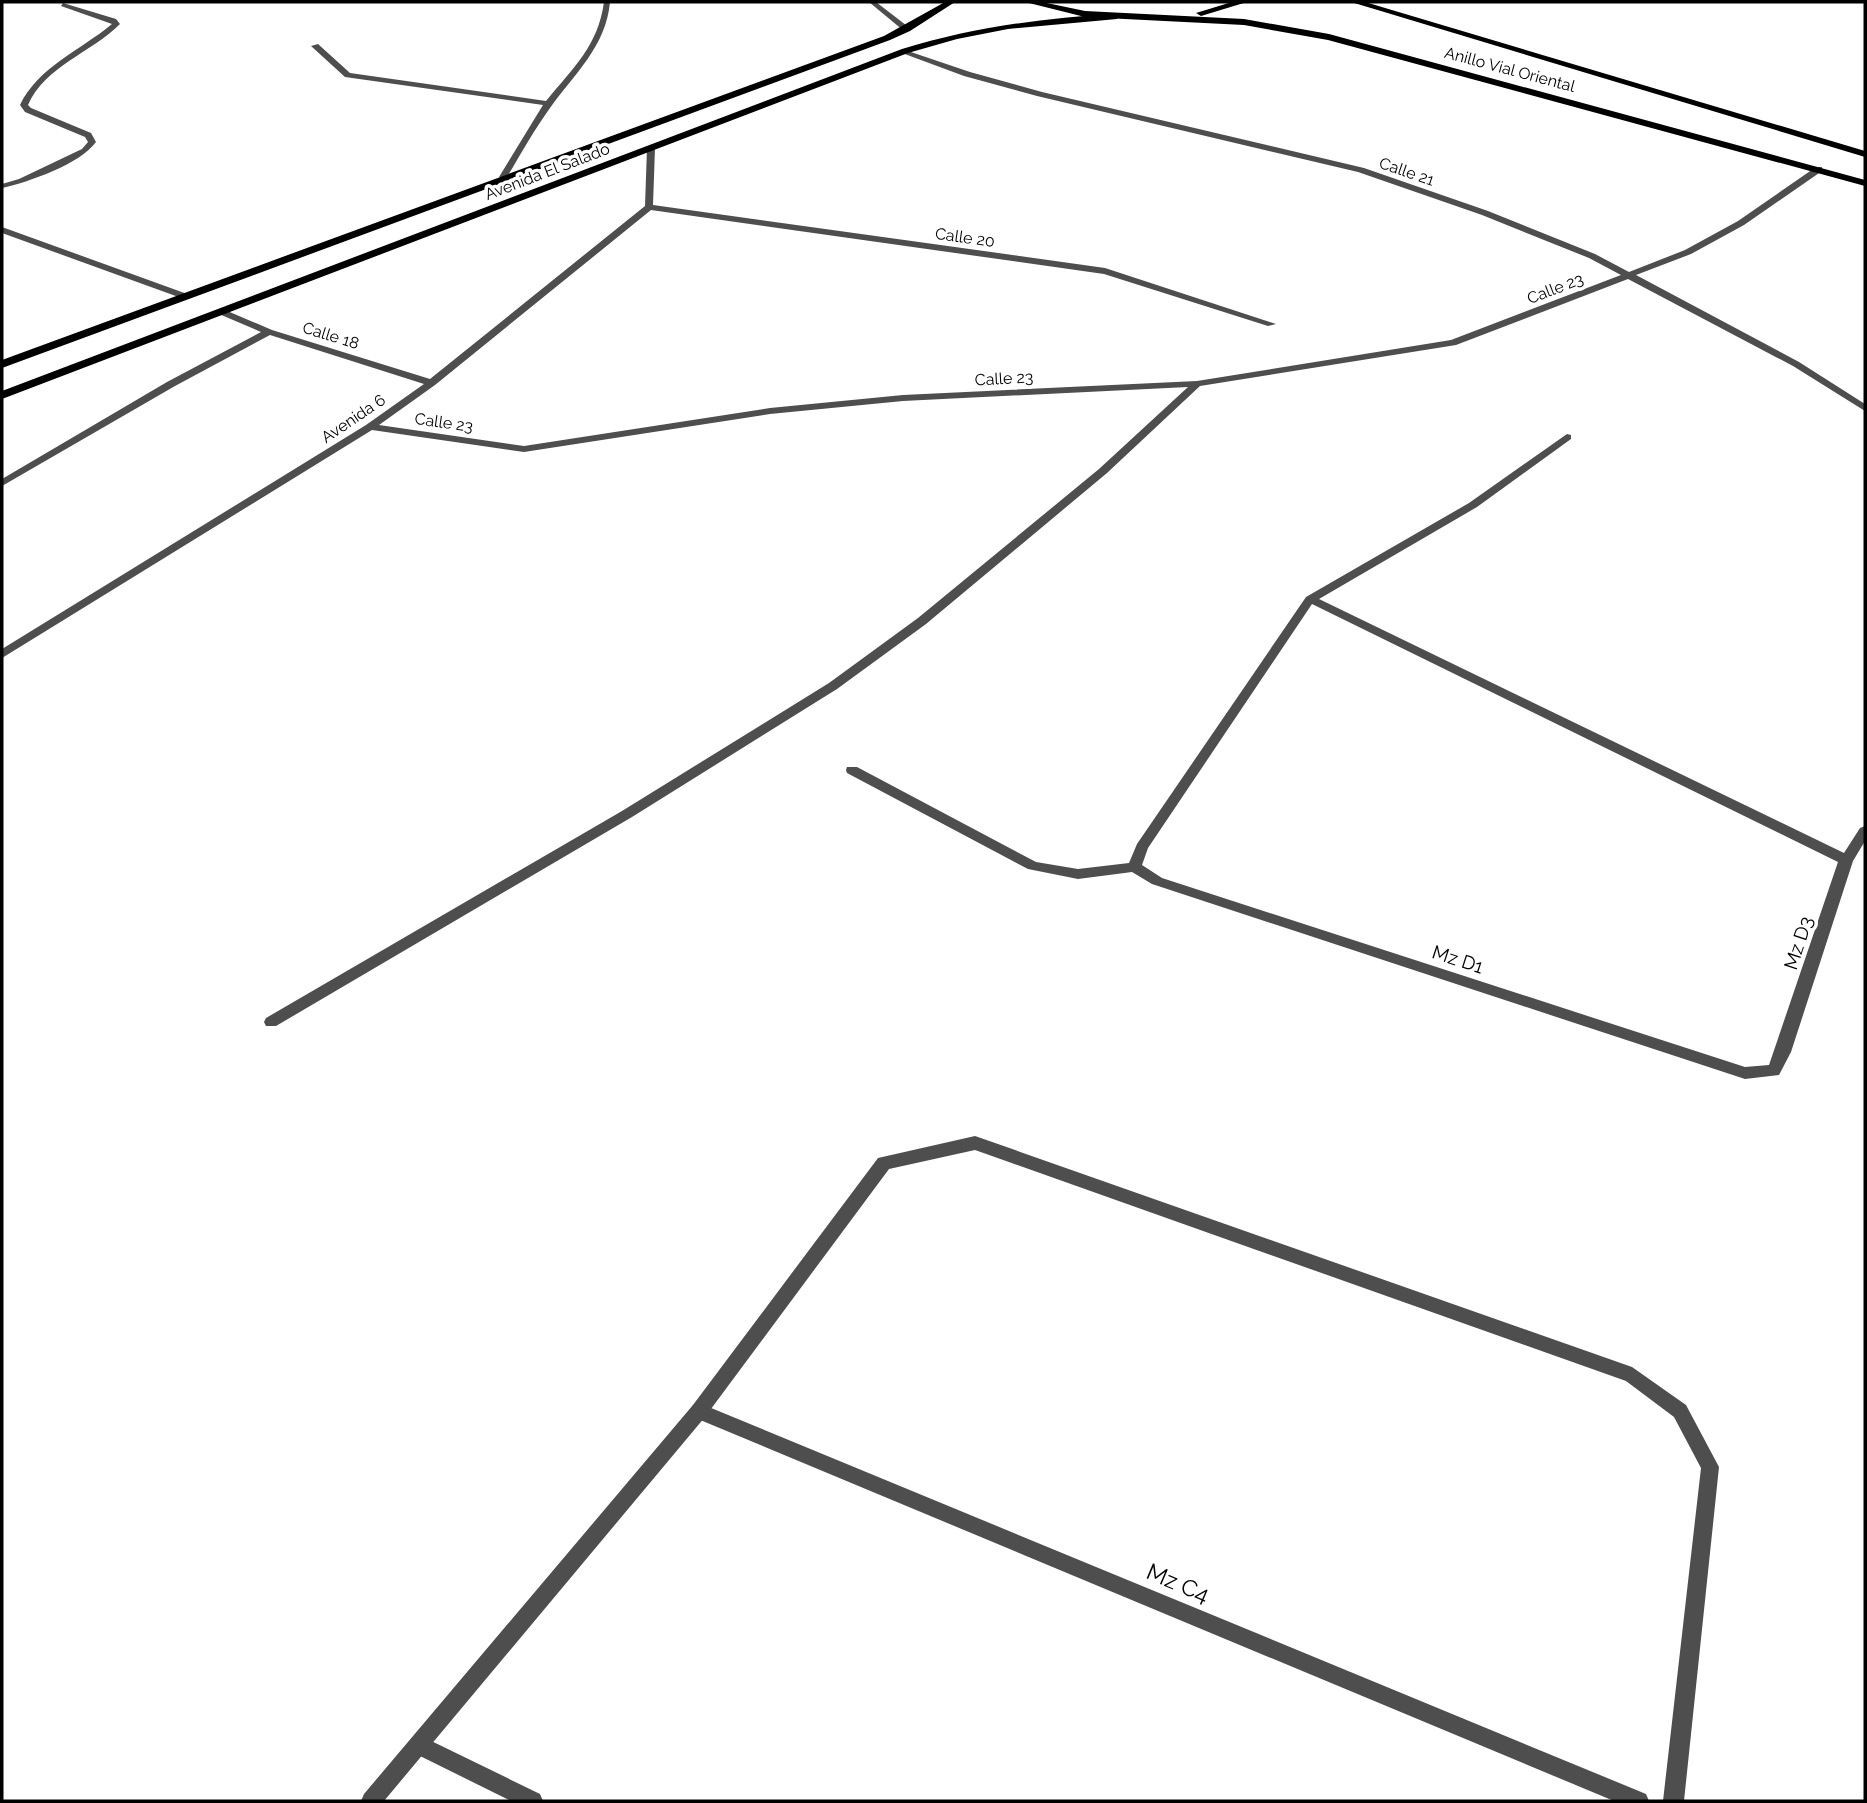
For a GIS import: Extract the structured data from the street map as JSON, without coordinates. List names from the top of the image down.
{
  "streets": {
    "highway": ["Anillo Vial Oriental"],
    "main road": ["Avenida El Salado"],
    "street": [
      "Calle 21",
      "Calle 20",
      "Calle 23",
      "Calle 18",
      "Avenida 6",
      "Mz D3",
      "Mz D1",
      "Mz C4"
    ]
  },
  "crossings": [
    ["Anillo Vial Oriental", "Calle 23"],
    ["Avenida El Salado", "Calle 21"],
    ["Avenida El Salado", "Calle 18"],
    ["Calle 21", "Calle 23"],
    ["Calle 20", "Avenida 6"],
    ["Calle 23", "Avenida 6"],
    ["Calle 18", "Avenida 6"],
    ["Mz D3", "Mz D1"]
  ]
}
